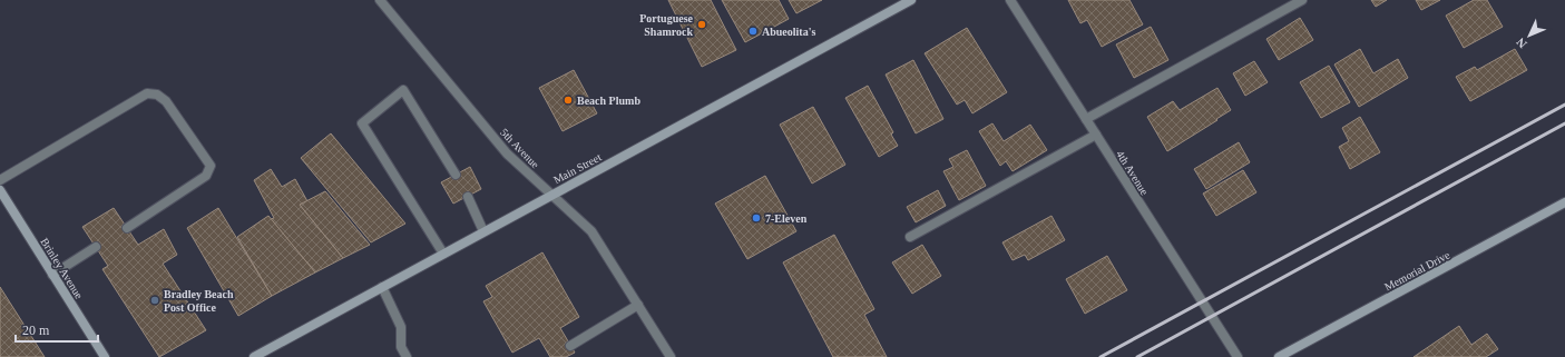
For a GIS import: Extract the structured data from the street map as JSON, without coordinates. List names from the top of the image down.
{
  "streets": {
    "main road": ["Main Street", "Brinley Avenue", "Memorial Drive"],
    "street": ["5th Avenue", "4th Avenue"]
  },
  "crossings": [
    ["5th Avenue", "Main Street"]
  ],
  "places": [
    "Portuguese Shamrock",
    "Abueolita's",
    "Beach Plumb",
    "7-Eleven",
    "Bradley Beach Post Office"
  ],
  "scale_bar": "20 m",
  "north": "bottom left"
}
